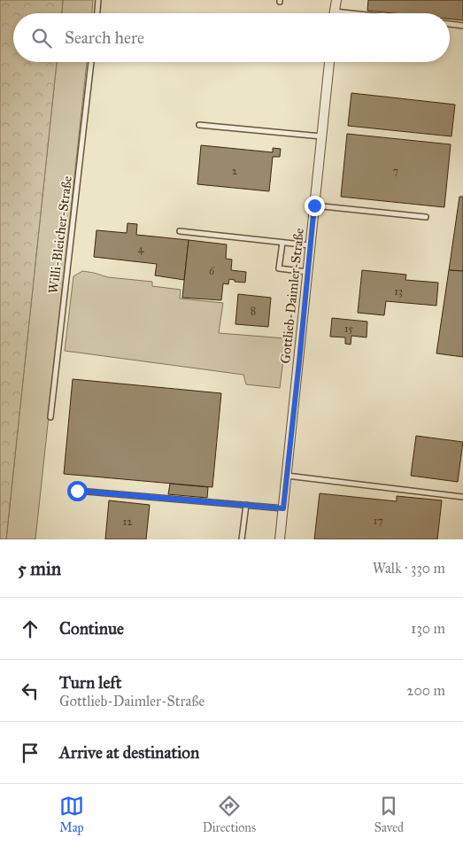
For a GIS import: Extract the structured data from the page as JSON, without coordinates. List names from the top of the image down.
{
  "streets": {
    "street": ["Gottlieb-Daimler-Straße"],
    "lane": ["Willi-Bleicher-Straße"]
  },
  "house_numbers": [
    "2",
    "7",
    "4",
    "6",
    "13",
    "8",
    "15",
    "17",
    "12"
  ],
  "page": {
    "search": "Search here",
    "heading": ["5 min", "Walk · 330 m"],
    "list": [
      ["Continue", "130 m"],
      ["Turn left", "Gottlieb-Daimler-Straße", "200 m"],
      "Arrive at destination"
    ],
    "nav": ["Map", "Directions", "Saved"]
  }
}
